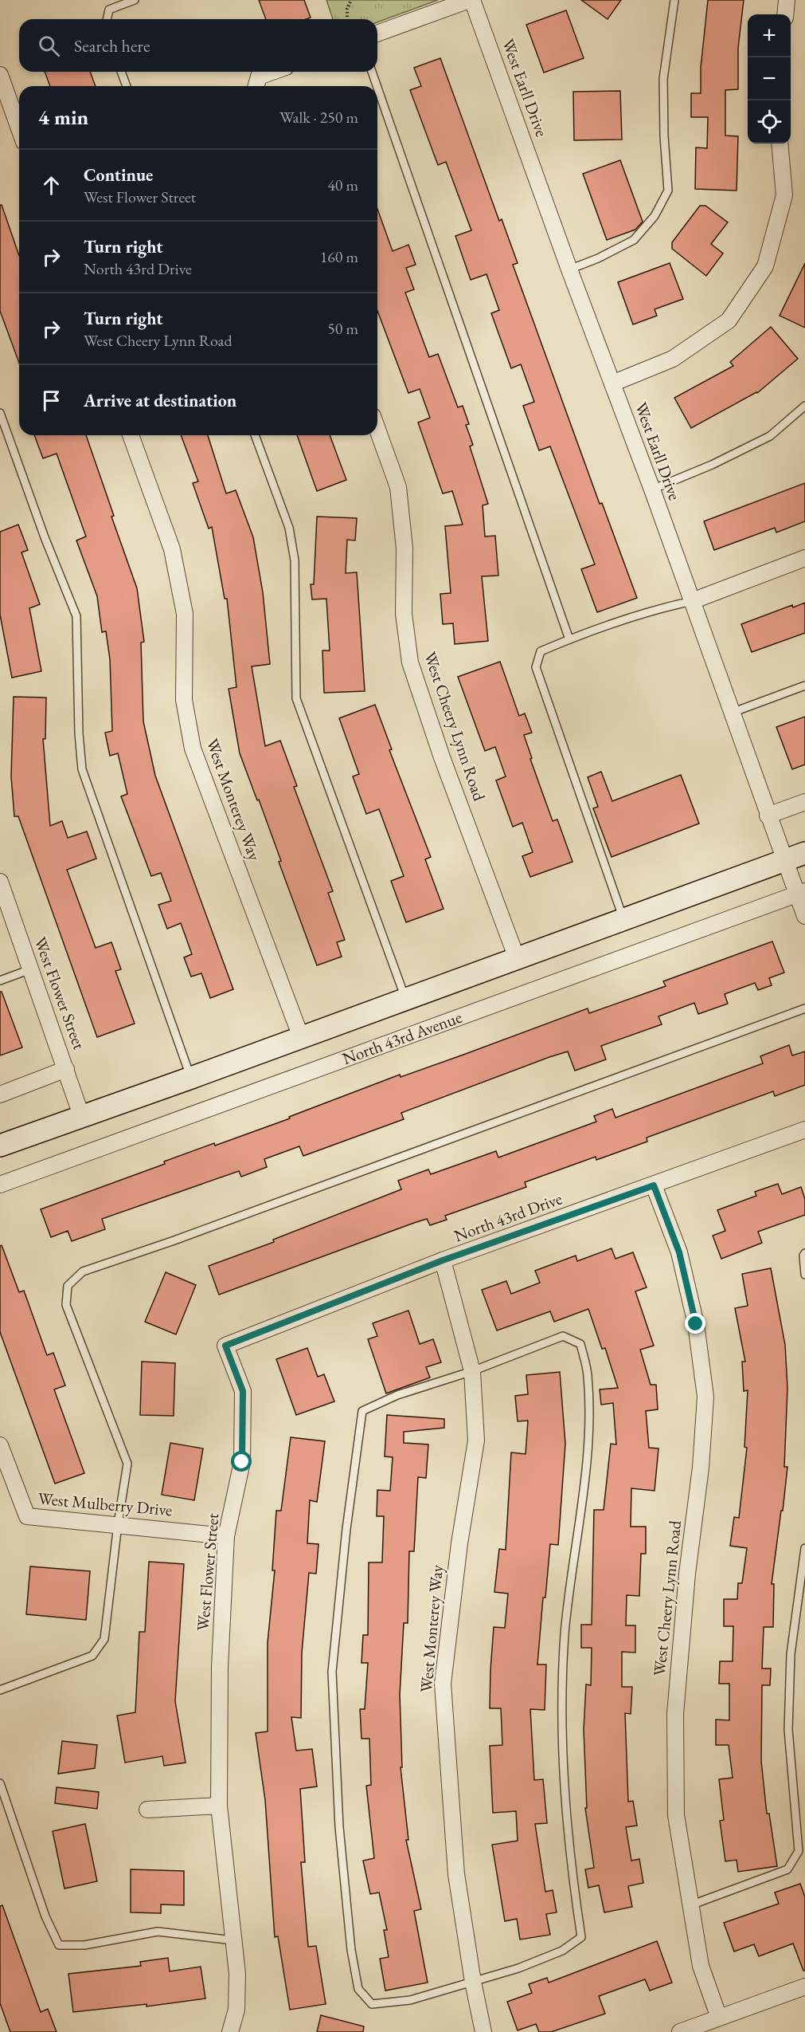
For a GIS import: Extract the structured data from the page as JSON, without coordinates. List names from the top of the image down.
{
  "streets": {
    "street": [
      "West Earll Drive",
      "West Cheery Lynn Road",
      "West Monterey Way",
      "West Flower Street",
      "North 43rd Avenue",
      "North 43rd Drive",
      "West Mulberry Drive"
    ]
  },
  "crossings": [
    ["West Earll Drive", "North 43rd Avenue"],
    ["West Cheery Lynn Road", "North 43rd Drive"],
    ["West Monterey Way", "North 43rd Drive"],
    ["West Flower Street", "North 43rd Drive"],
    ["West Flower Street", "West Mulberry Drive"]
  ],
  "page": {
    "map_buttons": ["+", "−"],
    "search": "Search here",
    "heading": ["4 min", "Walk · 250 m"],
    "list": [
      ["Continue", "West Flower Street", "40 m"],
      ["Turn right", "North 43rd Drive", "160 m"],
      ["Turn right", "West Cheery Lynn Road", "50 m"],
      "Arrive at destination"
    ]
  }
}
